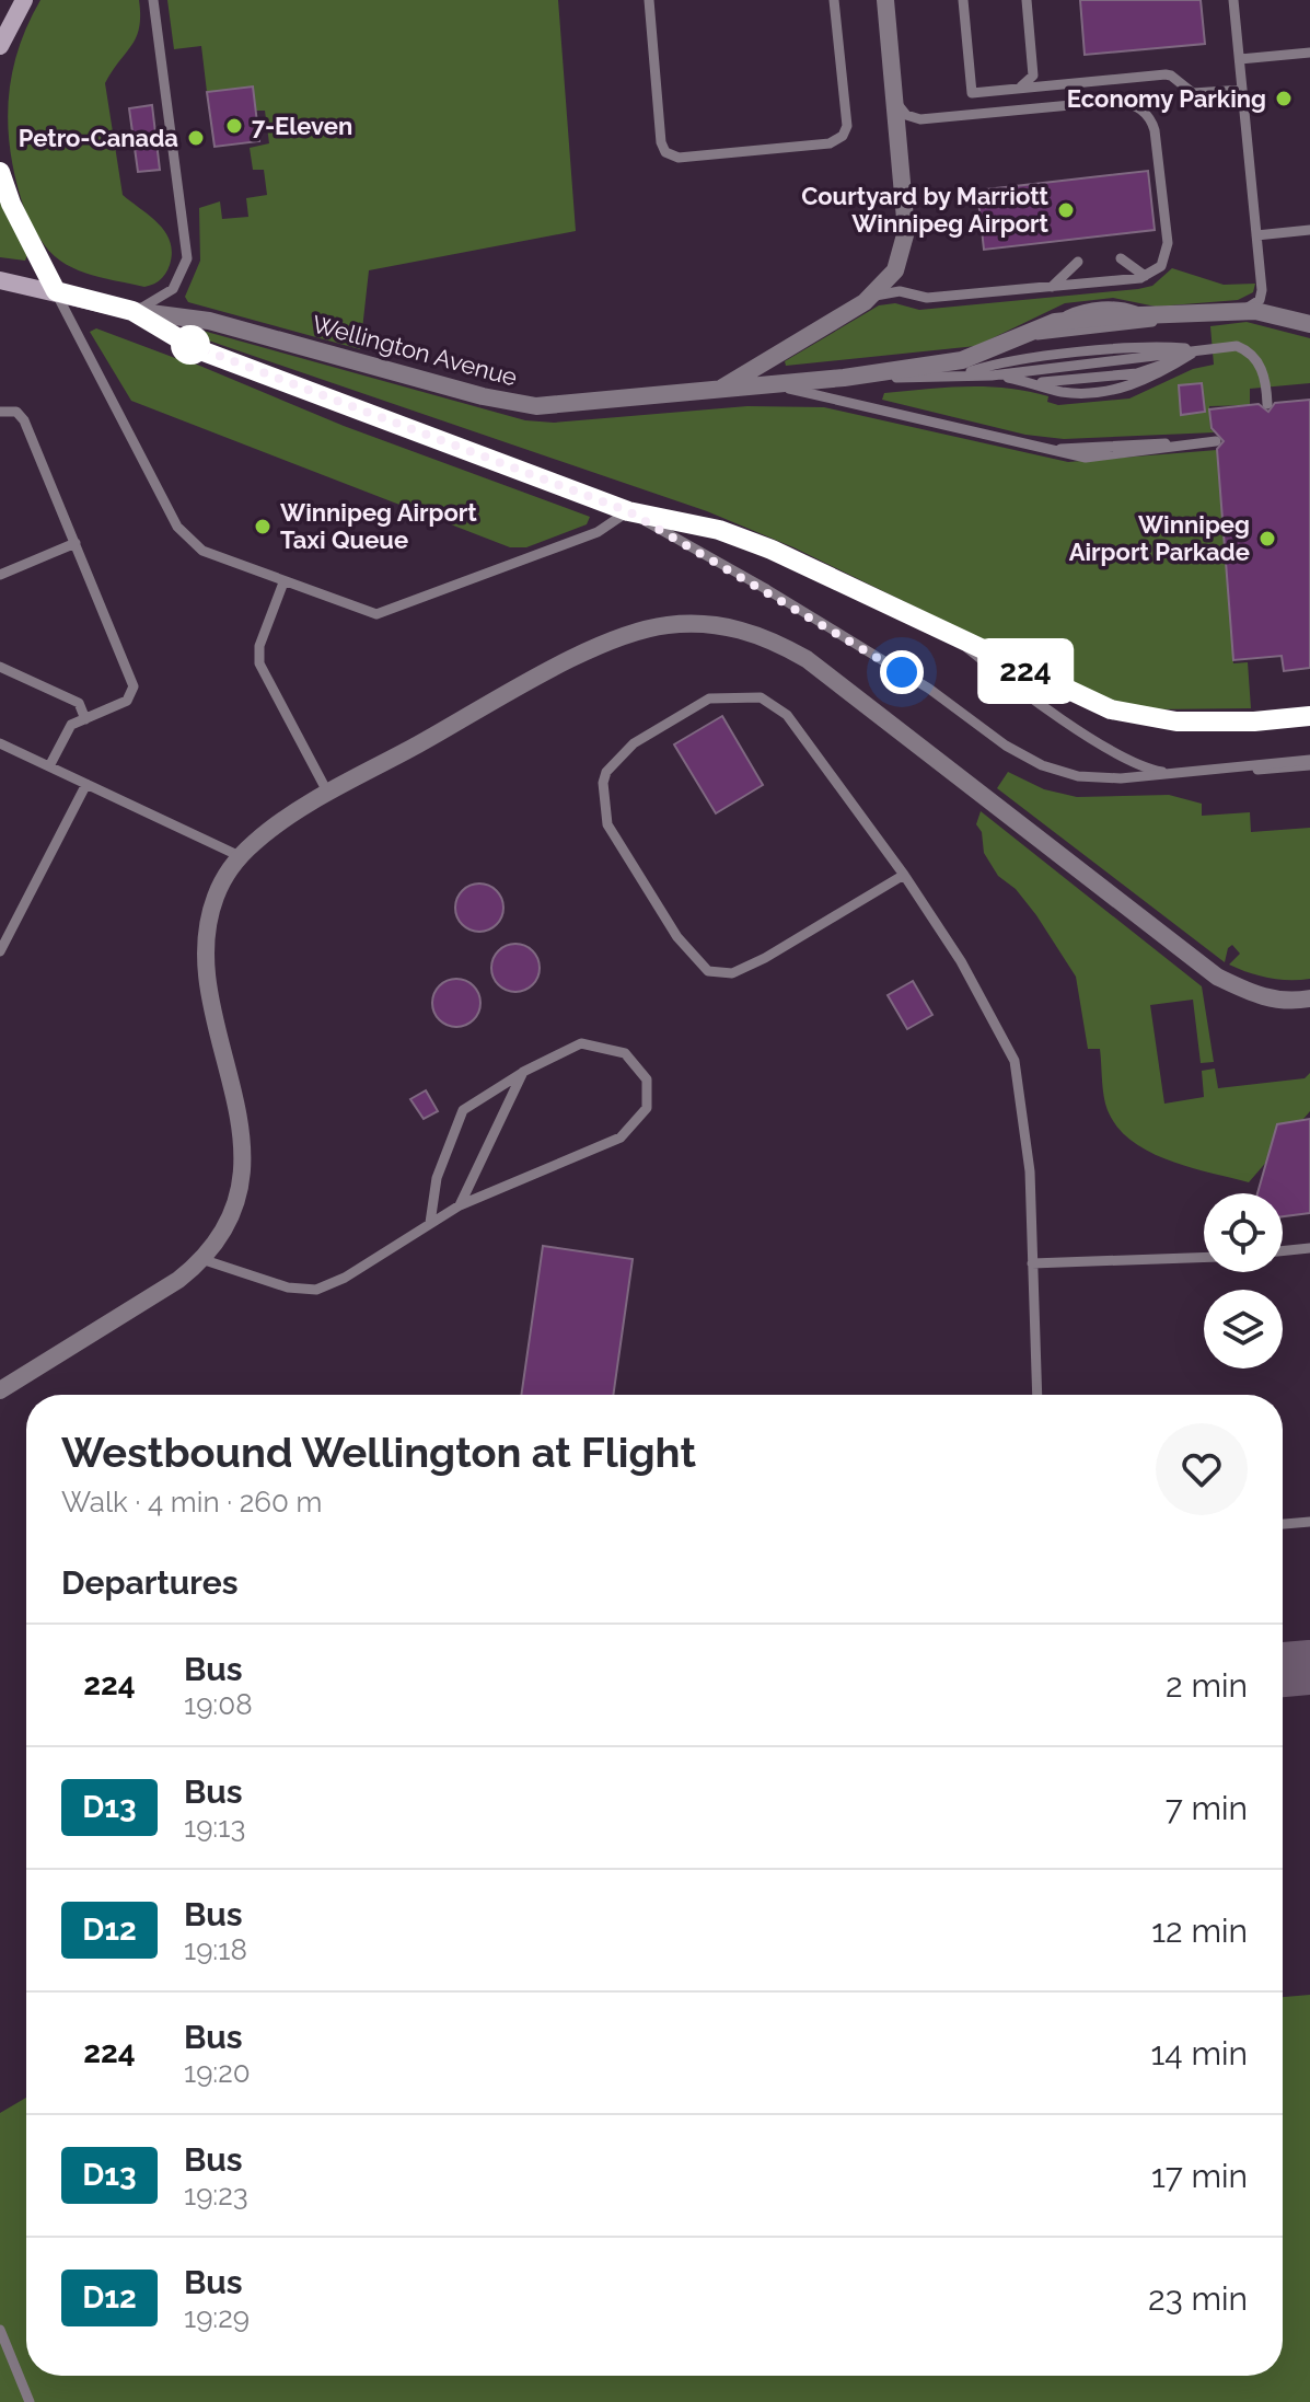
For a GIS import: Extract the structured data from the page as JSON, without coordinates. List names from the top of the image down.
{
  "streets": {
    "main road": ["Wellington Avenue"]
  },
  "places": [
    "Economy Parking",
    "7-Eleven",
    "Petro-Canada",
    "Courtyard by Marriott Winnipeg Airport",
    "Winnipeg Airport Taxi Queue",
    "Winnipeg Airport Parkade"
  ],
  "lines": ["bus line 224"],
  "page": {
    "on_map": "224",
    "heading": [
      ["Westbound Wellington at Flight", "Walk · 4 min · 260 m"],
      "Departures"
    ],
    "list": [
      {
        "mark": "224",
        "name": "Bus",
        "note": "19:08",
        "value": "2 min"
      },
      {
        "mark": "D13",
        "name": "Bus",
        "note": "19:13",
        "value": "7 min"
      },
      {
        "mark": "D12",
        "name": "Bus",
        "note": "19:18",
        "value": "12 min"
      },
      {
        "mark": "224",
        "name": "Bus",
        "note": "19:20",
        "value": "14 min"
      },
      {
        "mark": "D13",
        "name": "Bus",
        "note": "19:23",
        "value": "17 min"
      },
      {
        "mark": "D12",
        "name": "Bus",
        "note": "19:29",
        "value": "23 min"
      }
    ]
  }
}
